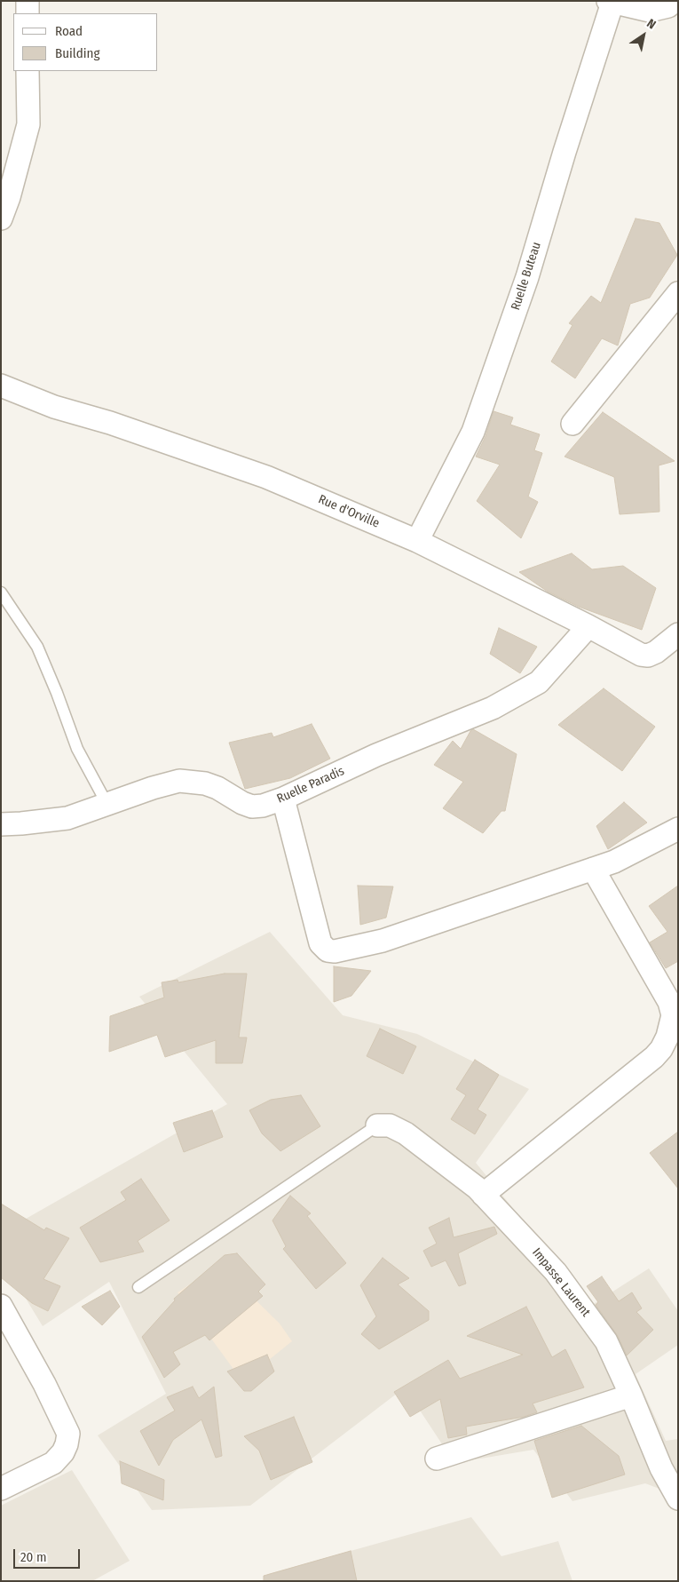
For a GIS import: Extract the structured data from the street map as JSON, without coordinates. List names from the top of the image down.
{
  "streets": {
    "street": [
      "Ruelle Buteau",
      "Rue d'Orville",
      "Ruelle Paradis",
      "Impasse Laurent"
    ]
  },
  "crossings": [
    ["Ruelle Buteau", "Rue d'Orville"],
    ["Rue d'Orville", "Ruelle Paradis"]
  ],
  "legend": ["Road", "Building"],
  "scale_bar": "20 m",
  "north": "top right"
}
